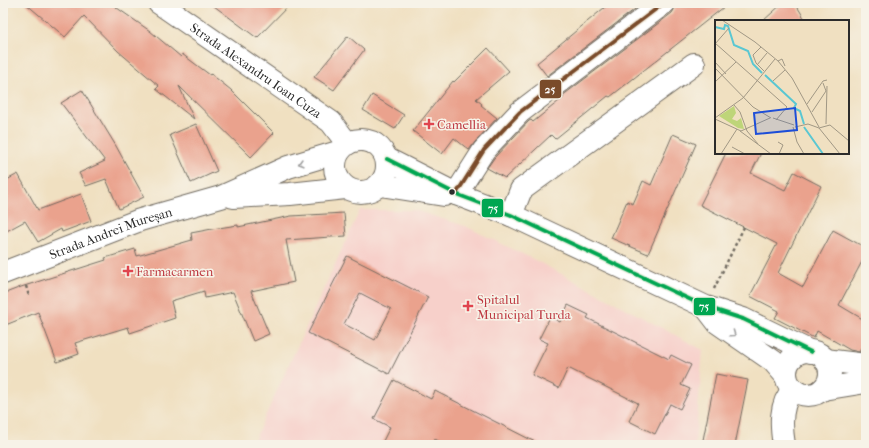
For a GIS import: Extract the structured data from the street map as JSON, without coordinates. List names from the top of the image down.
{
  "streets": {
    "main road": ["Strada Alexandru Ioan Cuza", "Strada Andrei Mureșan"]
  },
  "crossings": [
    ["Strada Alexandru Ioan Cuza", "Strada Andrei Mureșan"]
  ],
  "places": {
    "health": ["Camellia", "Farmacarmen", "Spitalul Municipal Turda"]
  },
  "lines": ["transit line 25", "transit line 75"]
}
